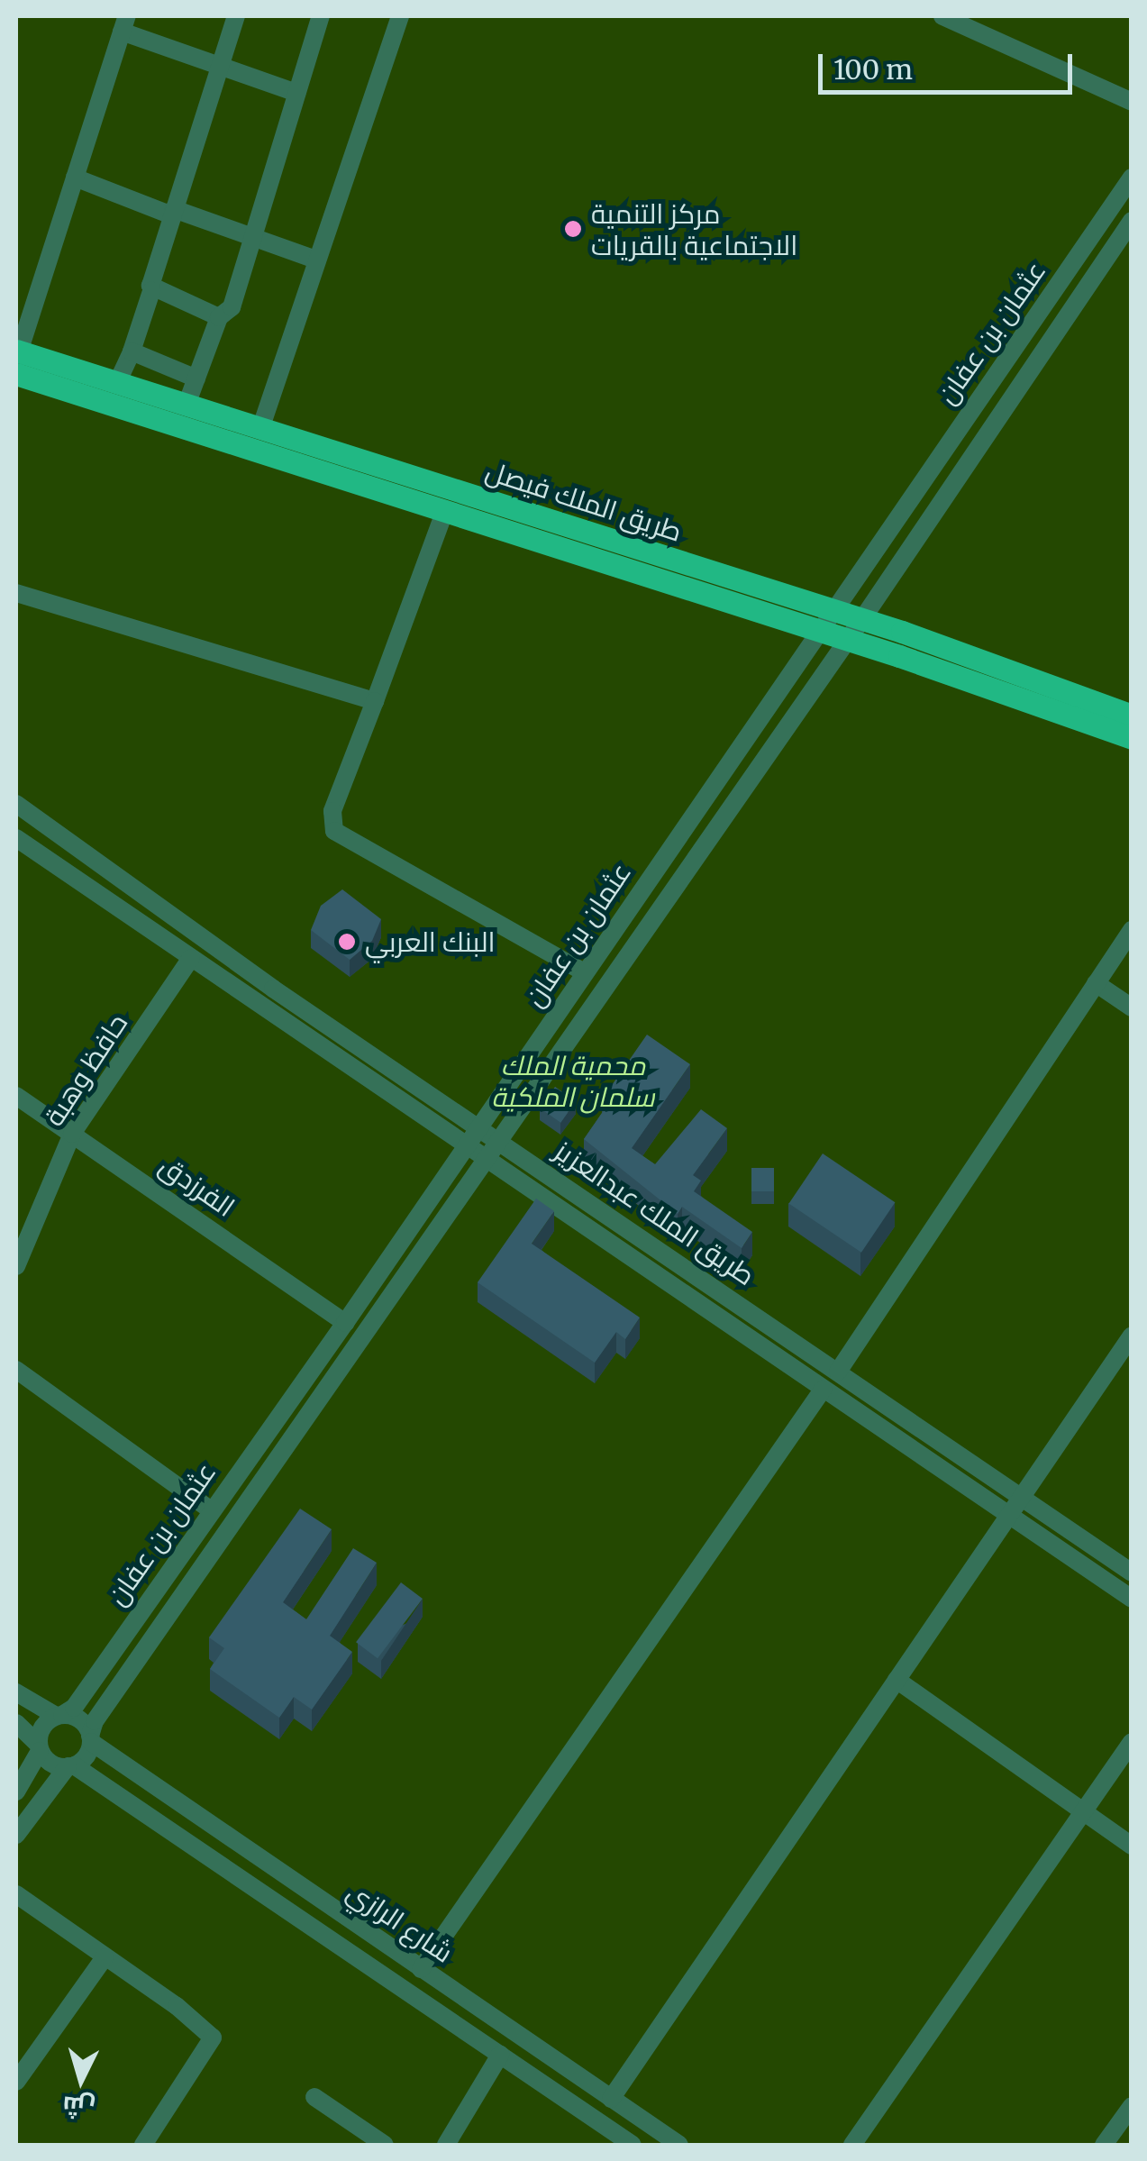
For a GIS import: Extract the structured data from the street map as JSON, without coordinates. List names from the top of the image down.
{
  "streets": {
    "main road": ["طريق الملك فيصل"],
    "street": [
      "عثمان بن عفان",
      "حافظ وهبة",
      "الفرزدق",
      "طريق الملك عبدالعزيز",
      "شارع الرازي"
    ]
  },
  "crossings": [
    ["عثمان بن عفان", "طريق الملك فيصل"],
    ["عثمان بن عفان", "الفرزدق"],
    ["عثمان بن عفان", "طريق الملك عبدالعزيز"],
    ["عثمان بن عفان", "شارع الرازي"],
    ["حافظ وهبة", "الفرزدق"],
    ["حافظ وهبة", "طريق الملك عبدالعزيز"]
  ],
  "parks": ["محمية الملك سلمان الملكية"],
  "places": ["مركز التنمية الاجتماعية بالقريات", "البنك العربي"],
  "scale_bar": "100 m",
  "north": "bottom"
}
